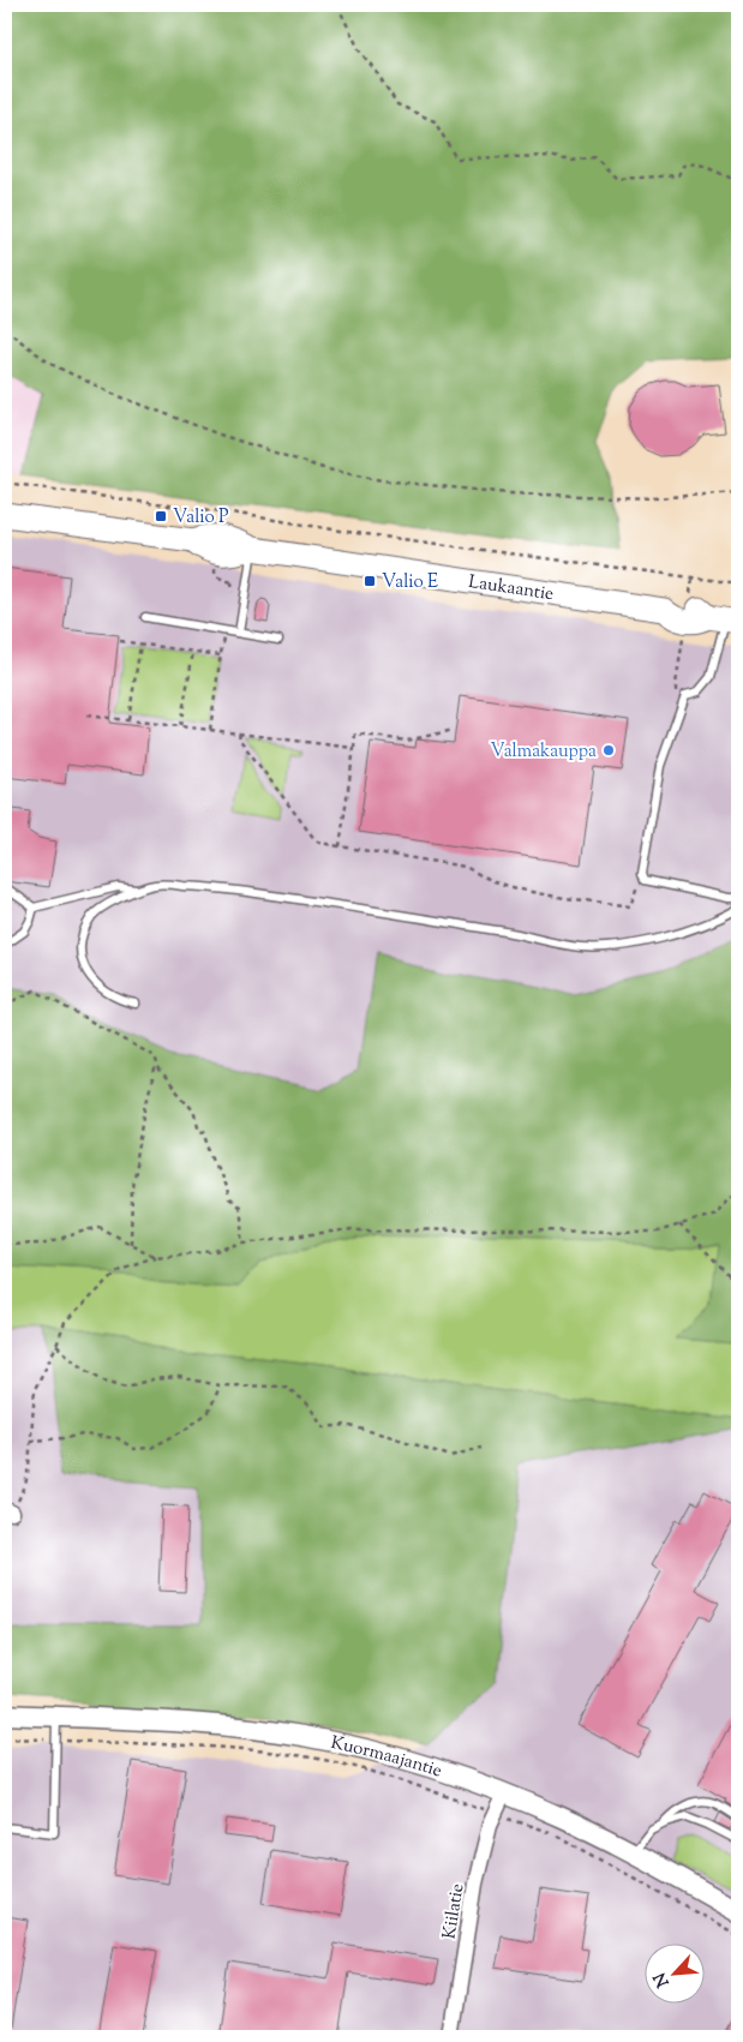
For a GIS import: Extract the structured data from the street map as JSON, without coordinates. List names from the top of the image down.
{
  "streets": {
    "main road": ["Laukaantie"],
    "street": ["Kuormaajantie", "Kiilatie"]
  },
  "crossings": [
    ["Kuormaajantie", "Kiilatie"]
  ],
  "places": {
    "transit": ["Valio P", "Valio E"],
    "other": ["Valmakauppa"]
  },
  "north": "bottom left"
}
